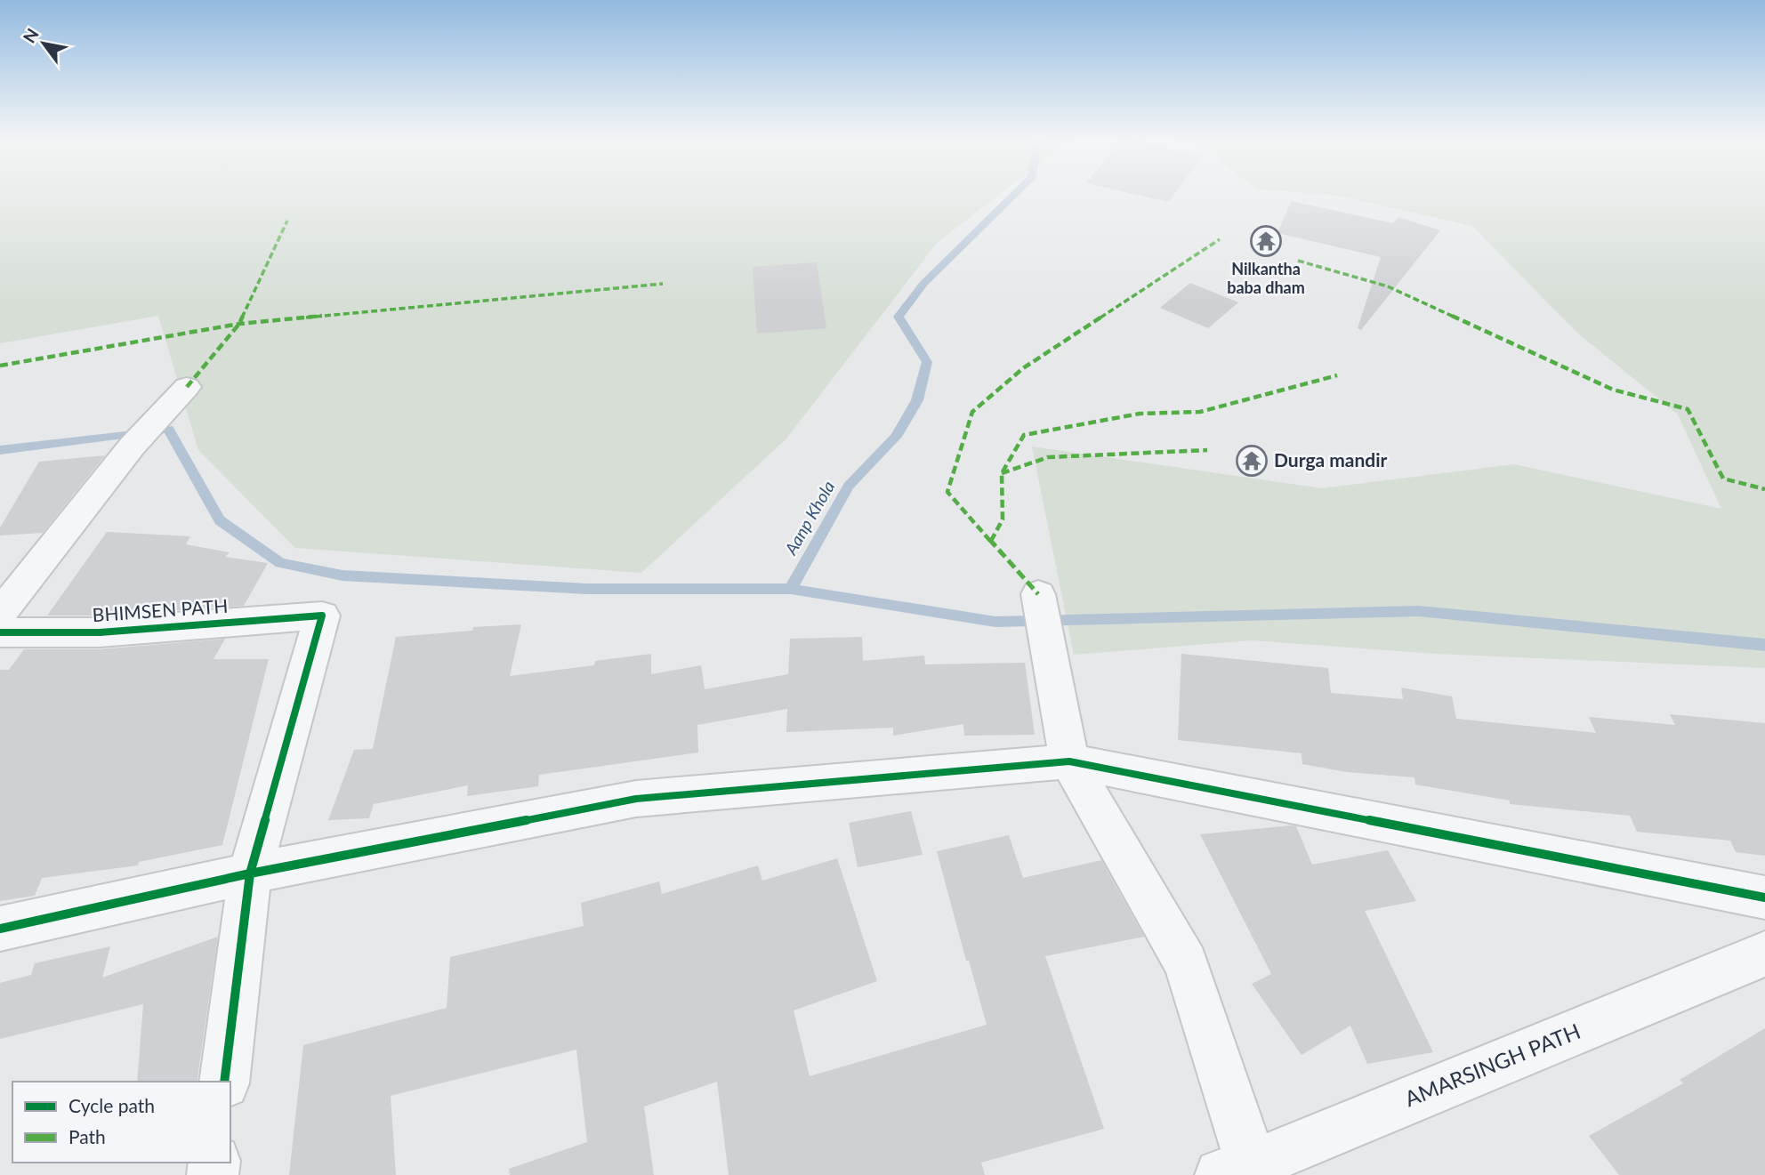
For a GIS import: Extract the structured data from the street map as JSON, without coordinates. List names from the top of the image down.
{
  "streets": {
    "street": ["BHIMSEN PATH", "AMARSINGH PATH"]
  },
  "water": ["Aanp Khola"],
  "places": {
    "temple": ["Nilkantha baba dham", "Durga mandir"]
  },
  "legend": ["Cycle path", "Path"],
  "north": "top left"
}
